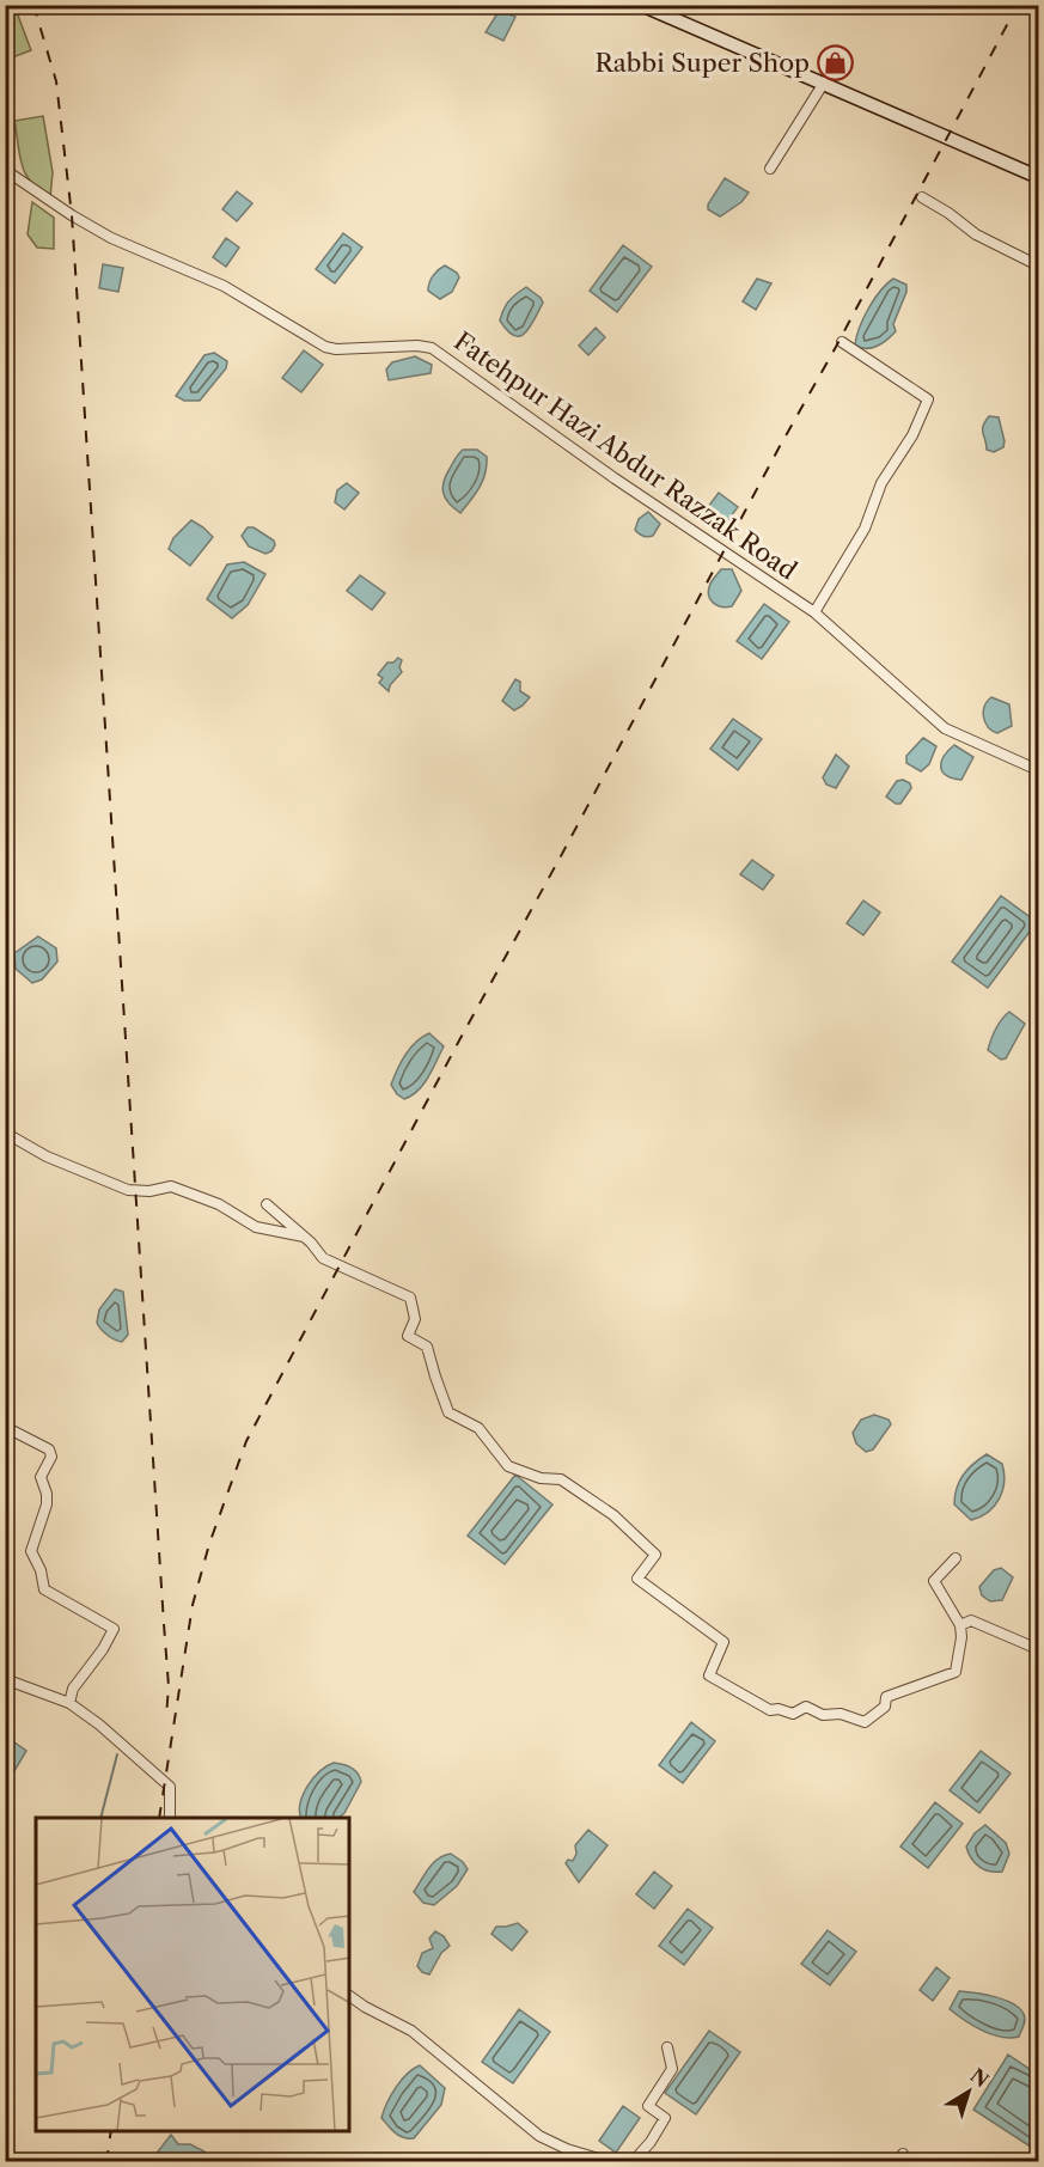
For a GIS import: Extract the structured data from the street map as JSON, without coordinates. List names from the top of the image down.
{
  "streets": {
    "street": ["Fatehpur Hazi Abdur Razzak Road"]
  },
  "places": {
    "shop": ["Rabbi Super Shop"]
  },
  "north": "top right"
}
